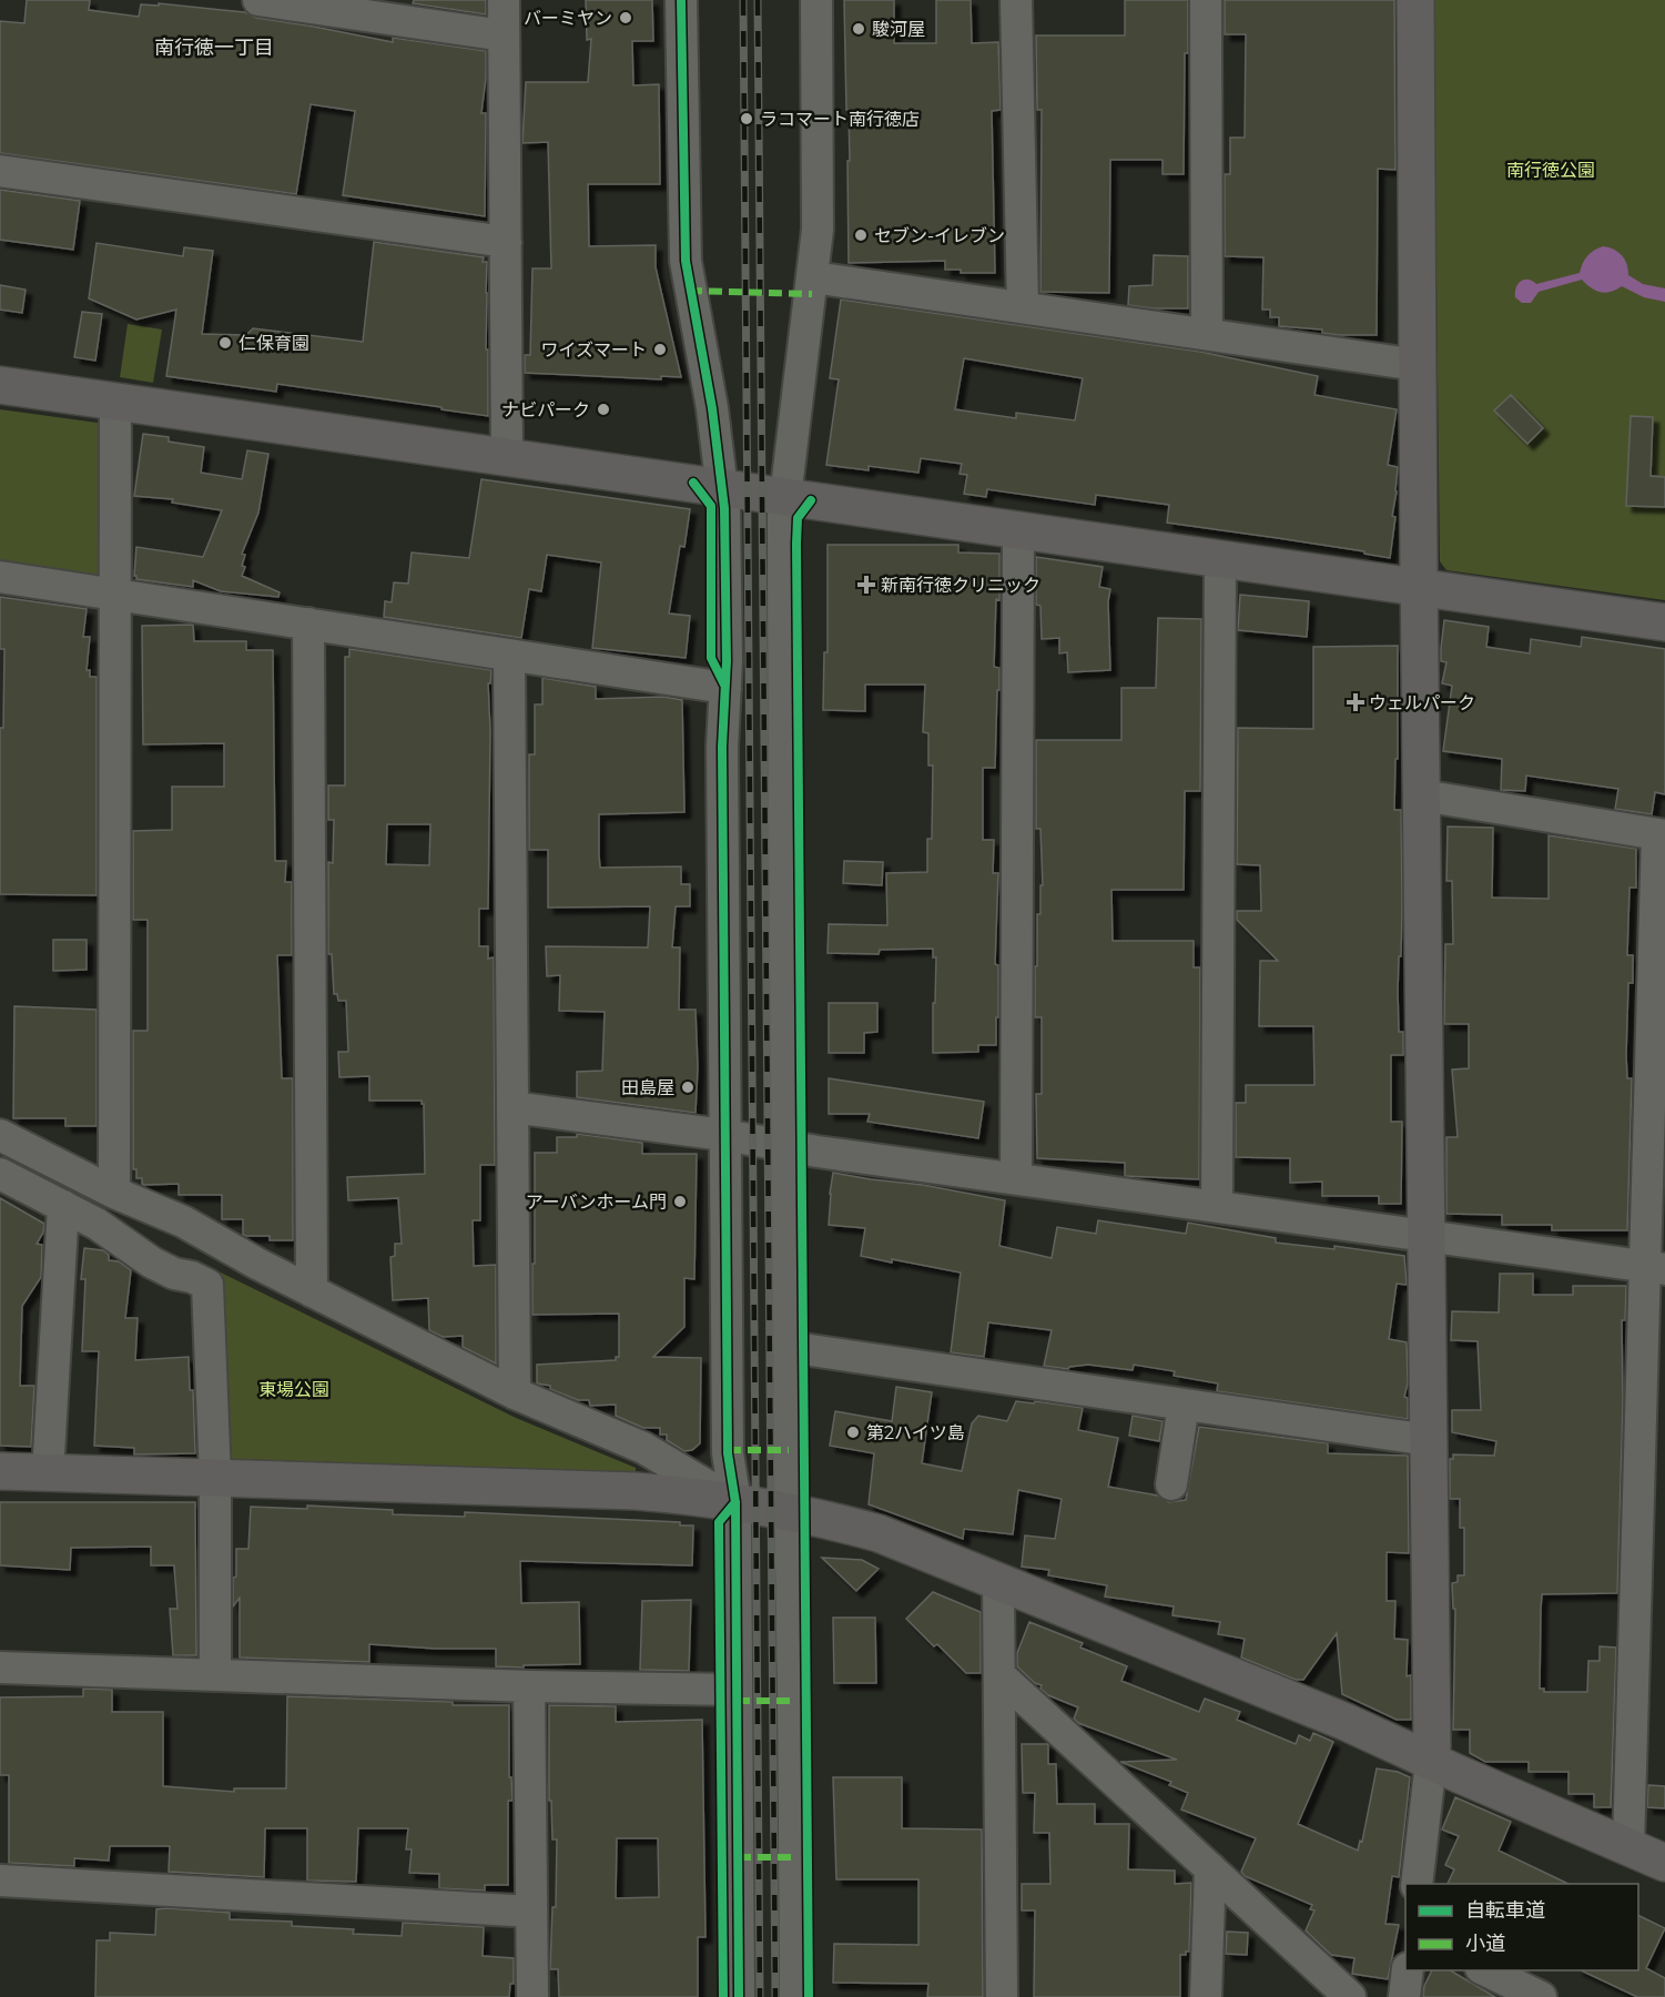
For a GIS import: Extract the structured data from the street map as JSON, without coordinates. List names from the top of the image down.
{
  "districts": ["南行徳一丁目"],
  "parks": ["南行徳公園", "東場公園"],
  "places": {
    "other": [
      "バーミヤン",
      "駿河屋",
      "ラコマート南行徳店",
      "セブン-イレブン",
      "仁保育園",
      "ワイズマート",
      "ナビパーク",
      "田島屋",
      "アーバンホーム門",
      "第2ハイツ島"
    ],
    "health": ["新南行徳クリニック", "ウェルパーク"]
  },
  "legend": ["自転車道", "小道"]
}
